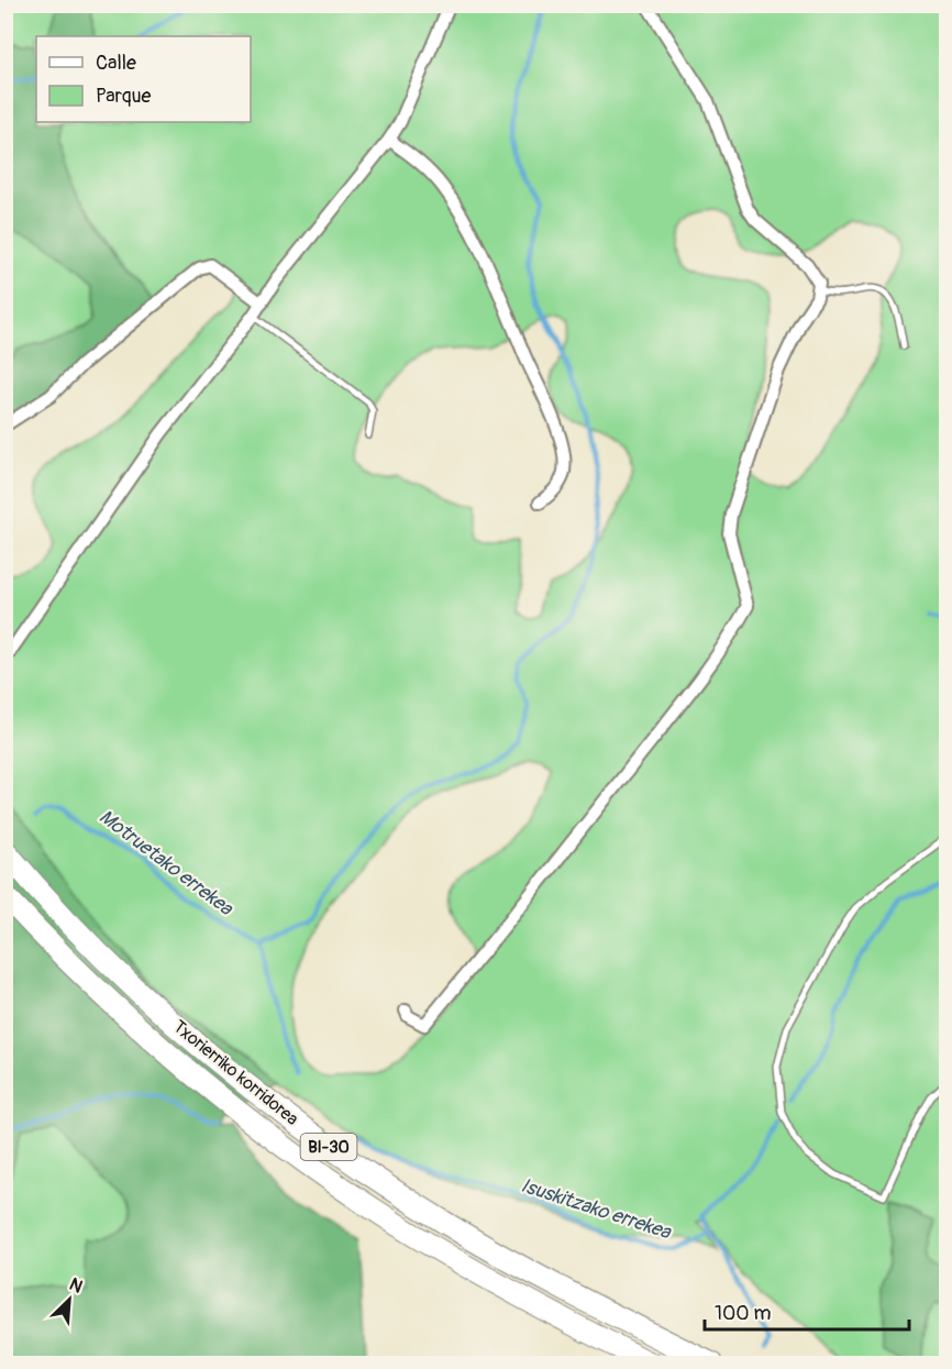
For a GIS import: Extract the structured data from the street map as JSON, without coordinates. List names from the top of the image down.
{
  "streets": {
    "highway": ["Txorierriko korridorea", "BI-30"]
  },
  "water": ["Motruetako errekea", "Isuskitzako errekea"],
  "legend": ["Calle", "Parque"],
  "scale_bar": "100 m",
  "north": "top right"
}
